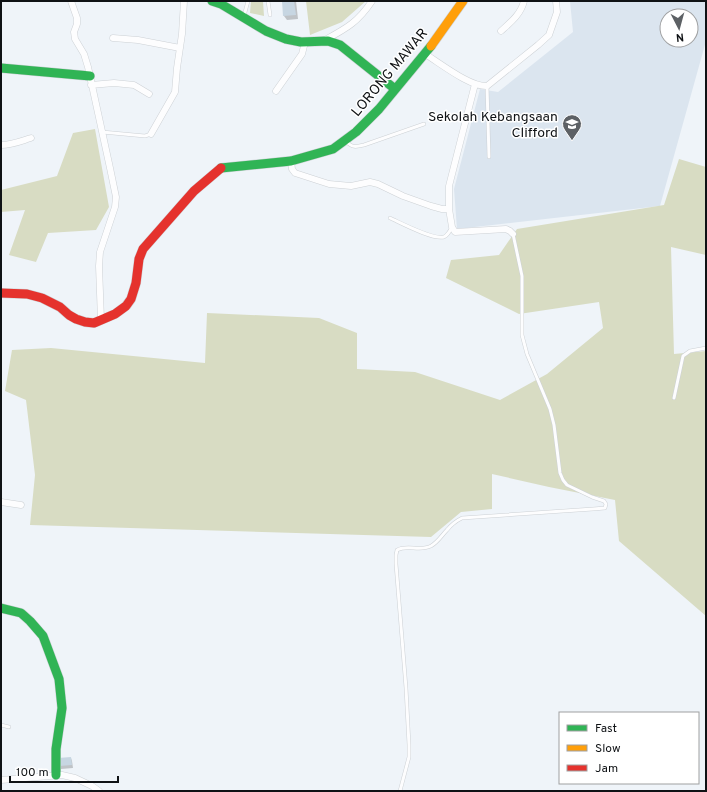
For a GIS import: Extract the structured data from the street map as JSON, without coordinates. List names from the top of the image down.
{
  "streets": {
    "street": ["LORONG MAWAR"]
  },
  "places": {
    "school or university": ["Sekolah Kebangsaan Clifford"]
  },
  "legend": ["Fast", "Slow", "Jam"],
  "scale_bar": "100 m",
  "north": "bottom"
}
